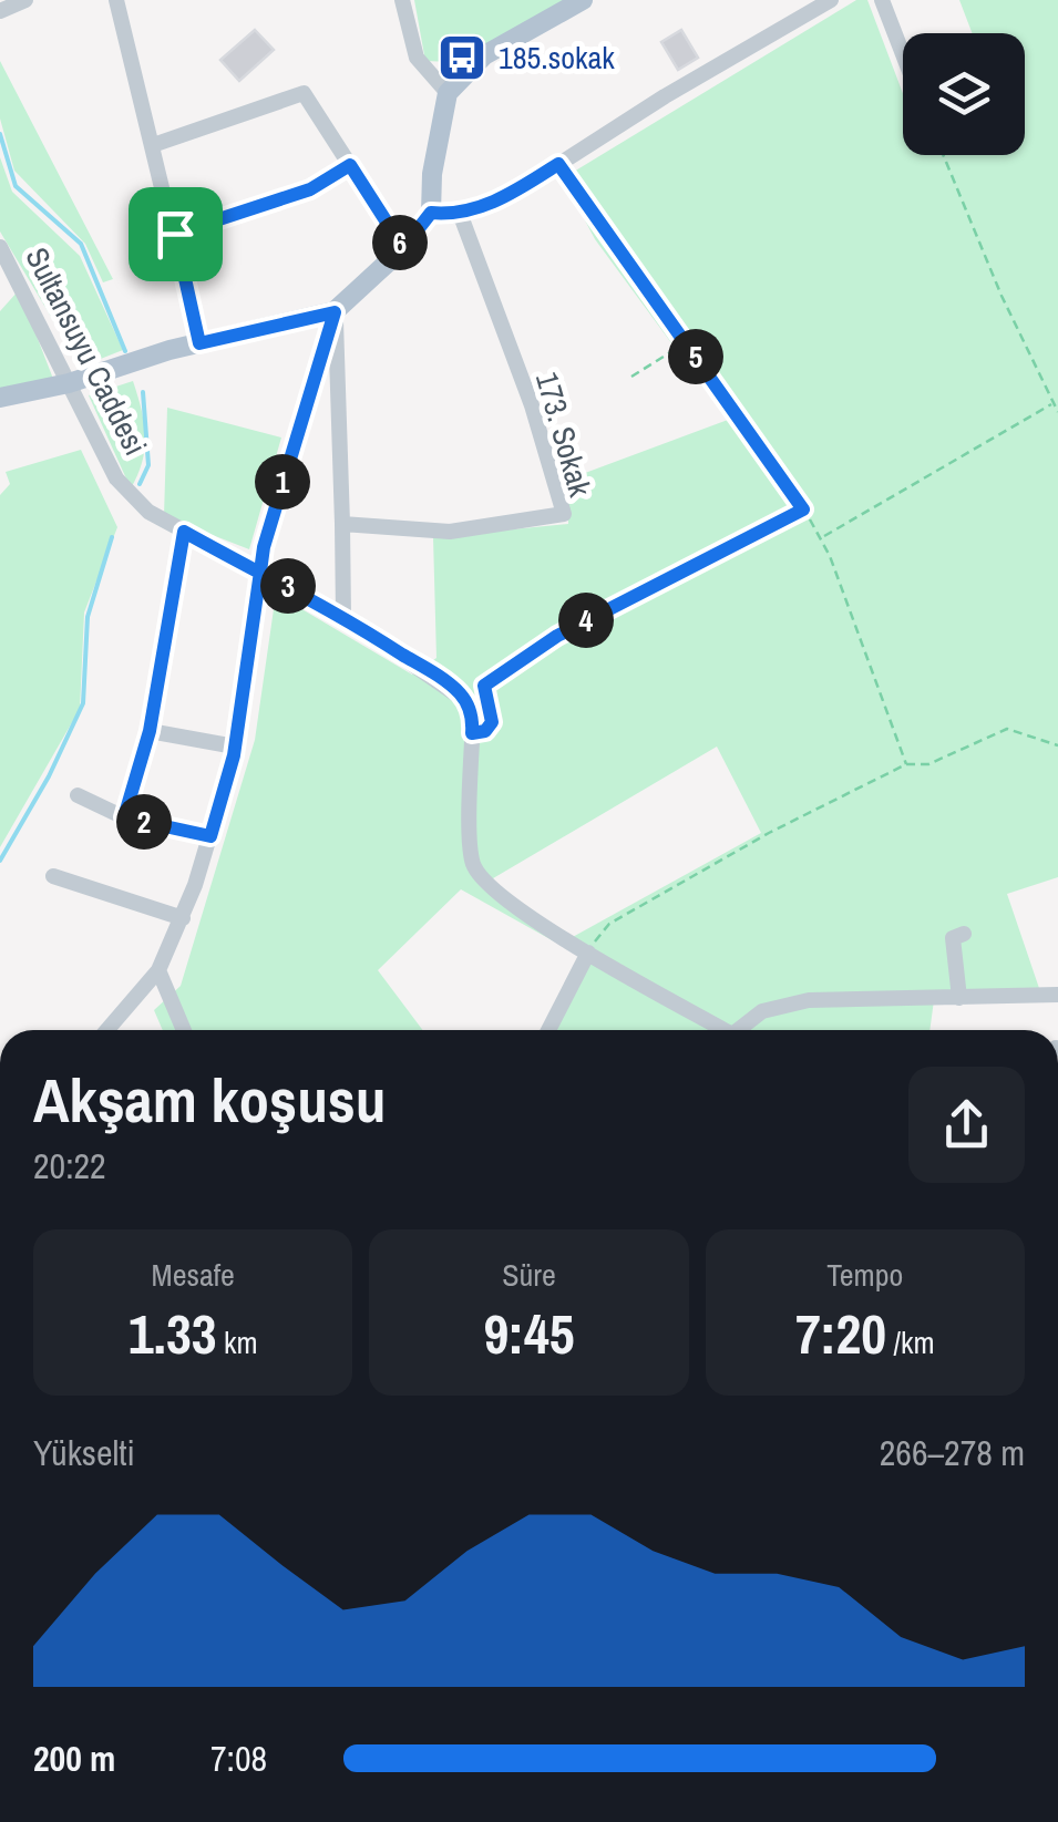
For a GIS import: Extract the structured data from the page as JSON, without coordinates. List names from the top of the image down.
{
  "streets": {
    "street": ["Sultansuyu Caddesi", "173. Sokak"]
  },
  "places": {
    "bus stop": ["185.sokak"]
  },
  "page": {
    "pins": [
      "6",
      "5",
      "1",
      "3",
      "4",
      "2"
    ],
    "heading": ["Akşam koşusu", "20:22"],
    "stats": [
      ["Mesafe", "1.33 km"],
      ["Süre", "9:45"],
      ["Tempo", "7:20 /km"]
    ],
    "chart": ["Yükselti", "266–278 m"],
    "list": [
      {
        "name": "200 m",
        "note": "7:08"
      }
    ]
  }
}
